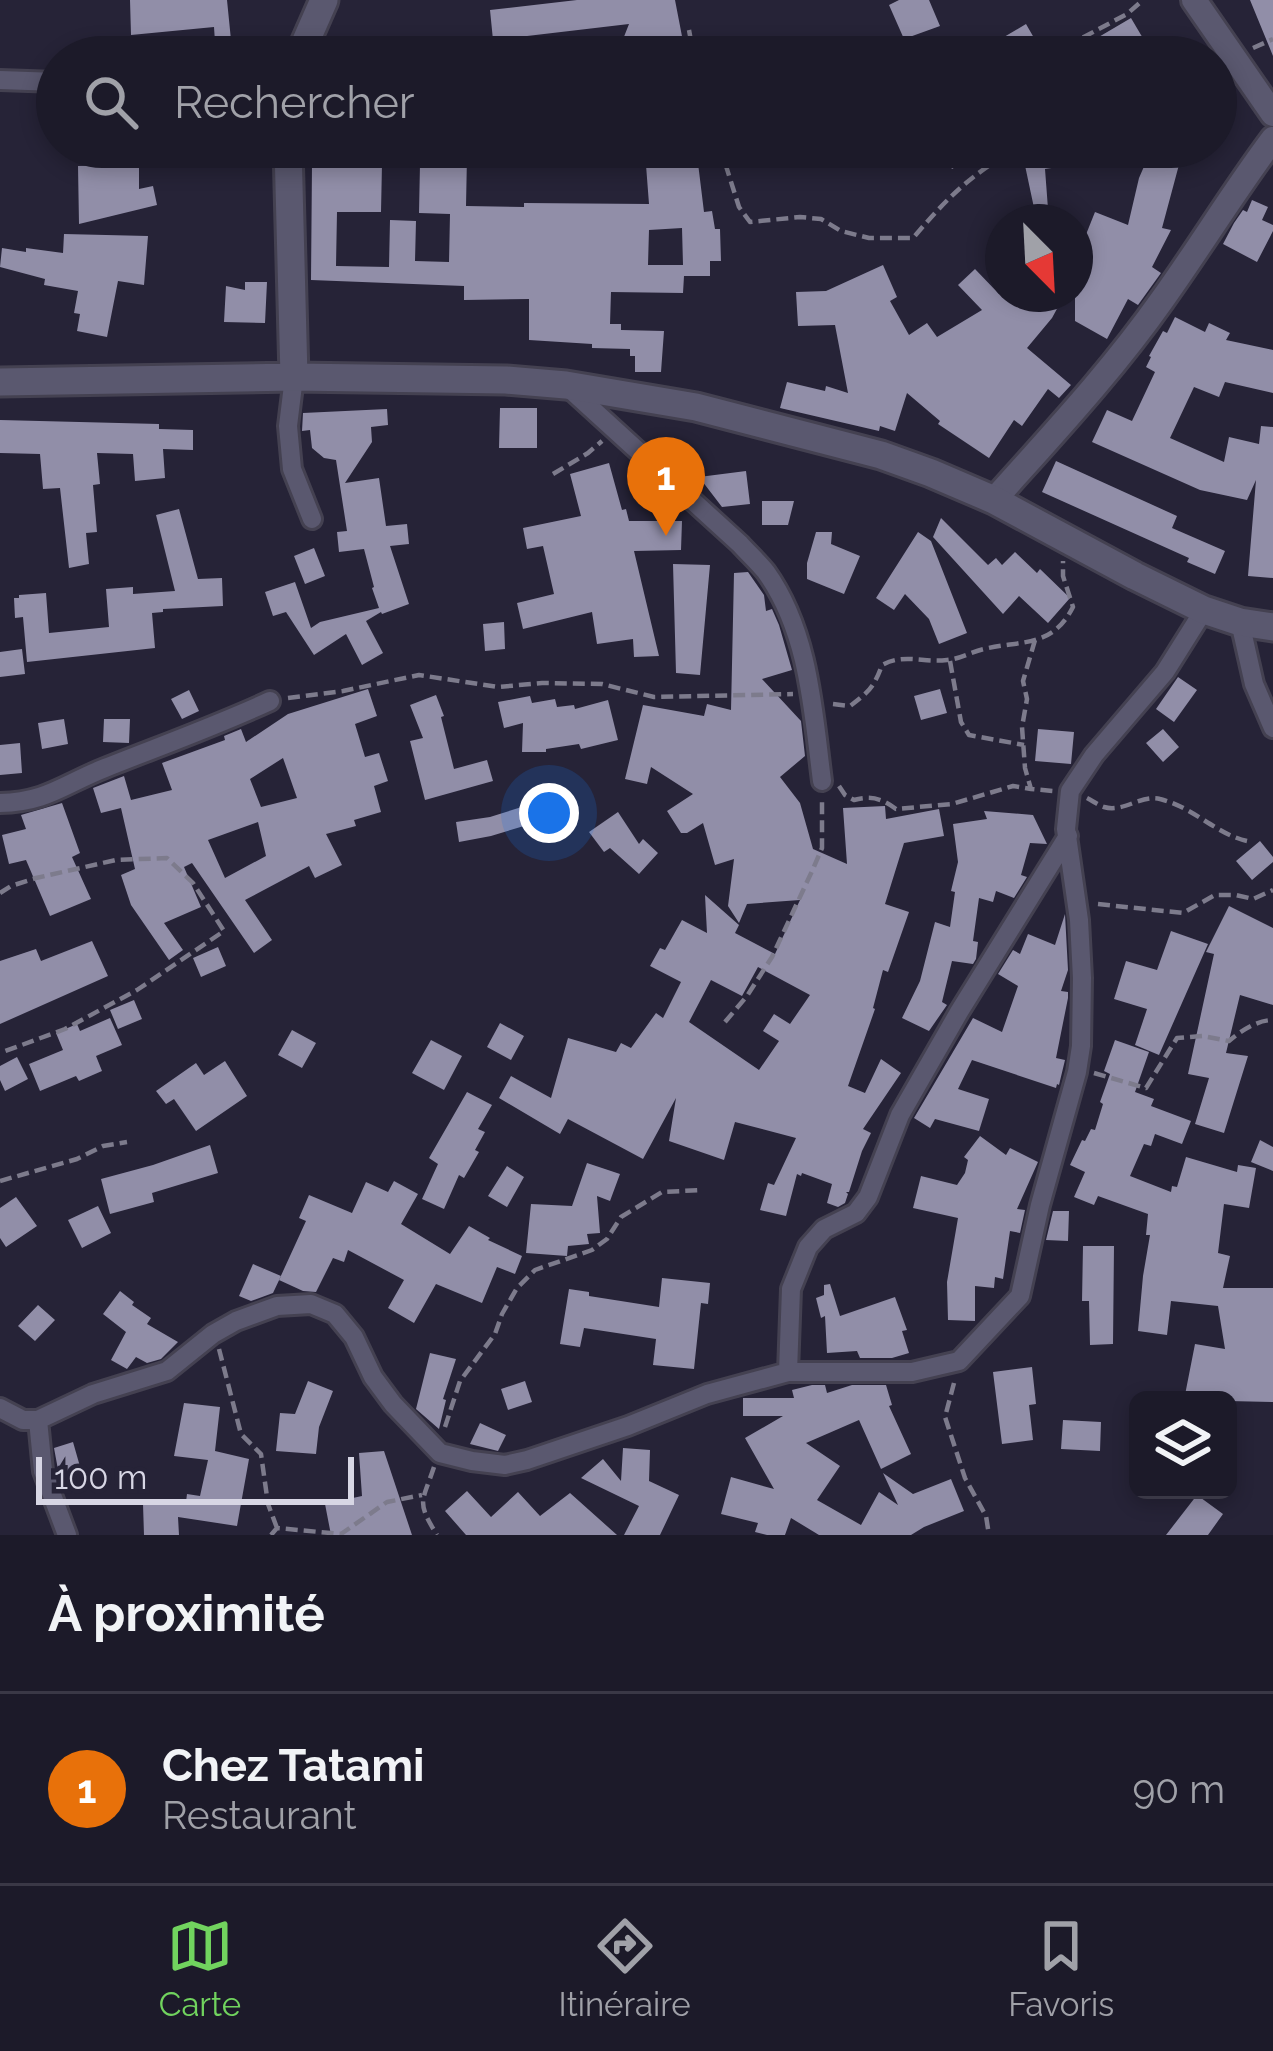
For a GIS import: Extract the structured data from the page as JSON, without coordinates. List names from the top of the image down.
{
  "scale_bar": "100 m",
  "north": "bottom right",
  "page": {
    "search": "Rechercher",
    "pins": "1",
    "scale": "100 m",
    "heading": "À proximité",
    "list": [
      {
        "mark": "1",
        "name": "Chez Tatami",
        "note": "Restaurant",
        "value": "90 m"
      }
    ],
    "nav": ["Carte", "Itinéraire", "Favoris"]
  }
}
